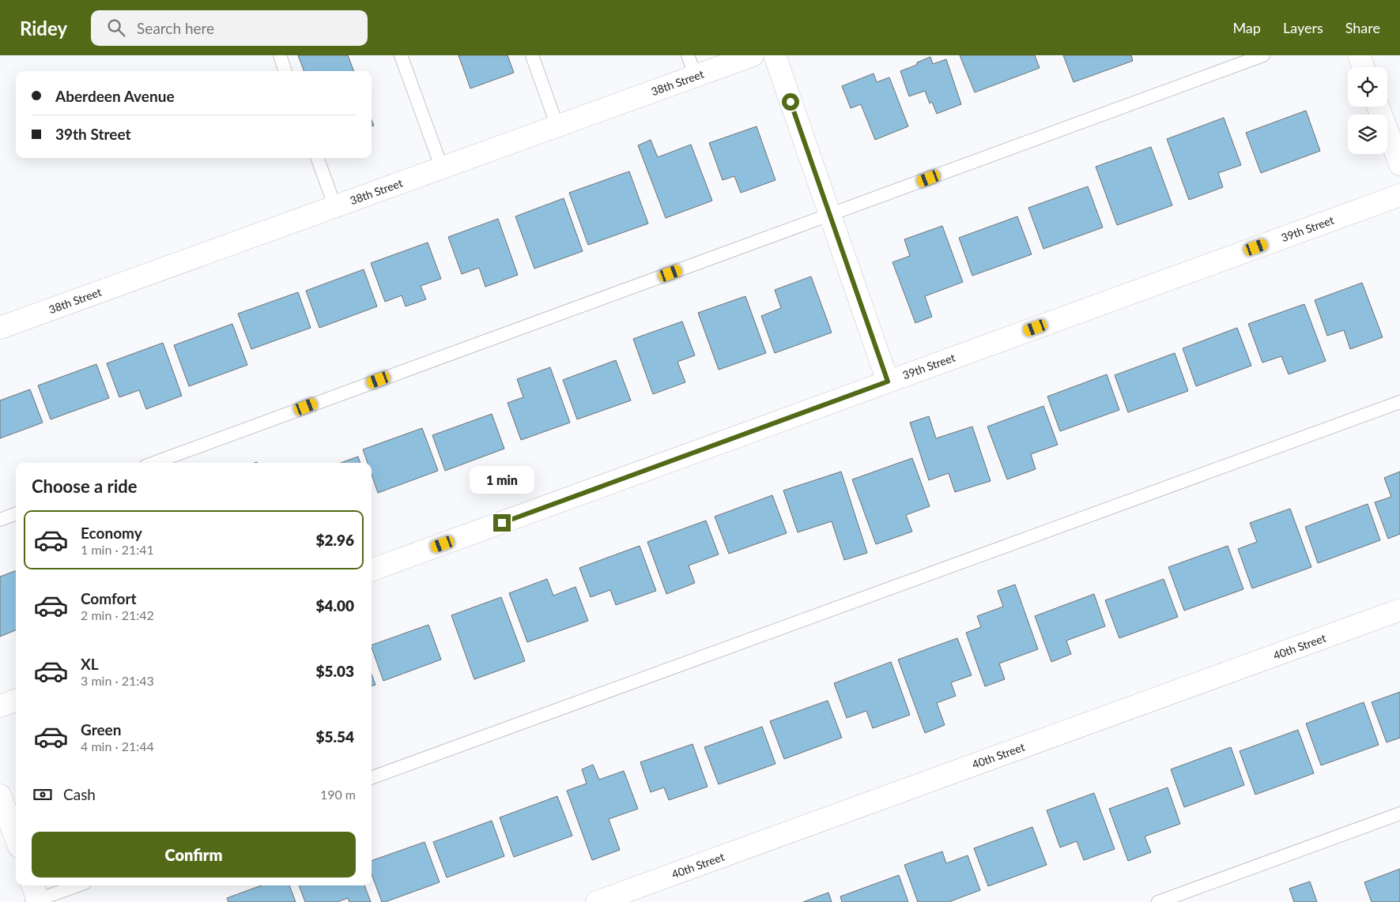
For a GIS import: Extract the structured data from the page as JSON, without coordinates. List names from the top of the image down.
{
  "streets": {
    "street": ["38th Street", "39th Street", "40th Street"]
  },
  "page": {
    "header": "Ridey",
    "search": "Search here",
    "nav": ["Map", "Layers", "Share"],
    "banner": ["Aberdeen Avenue", "39th Street"],
    "heading": "Choose a ride",
    "bubble": "1 min",
    "list": [
      {
        "name": "Economy",
        "note": "1 min · 21:41",
        "value": "$2.96"
      },
      {
        "name": "Comfort",
        "note": "2 min · 21:42",
        "value": "$4.00"
      },
      {
        "name": "XL",
        "note": "3 min · 21:43",
        "value": "$5.03"
      },
      {
        "name": "Green",
        "note": "4 min · 21:44",
        "value": "$5.54"
      }
    ],
    "pay": ["Cash", "190 m"],
    "buttons": "Confirm"
  }
}
